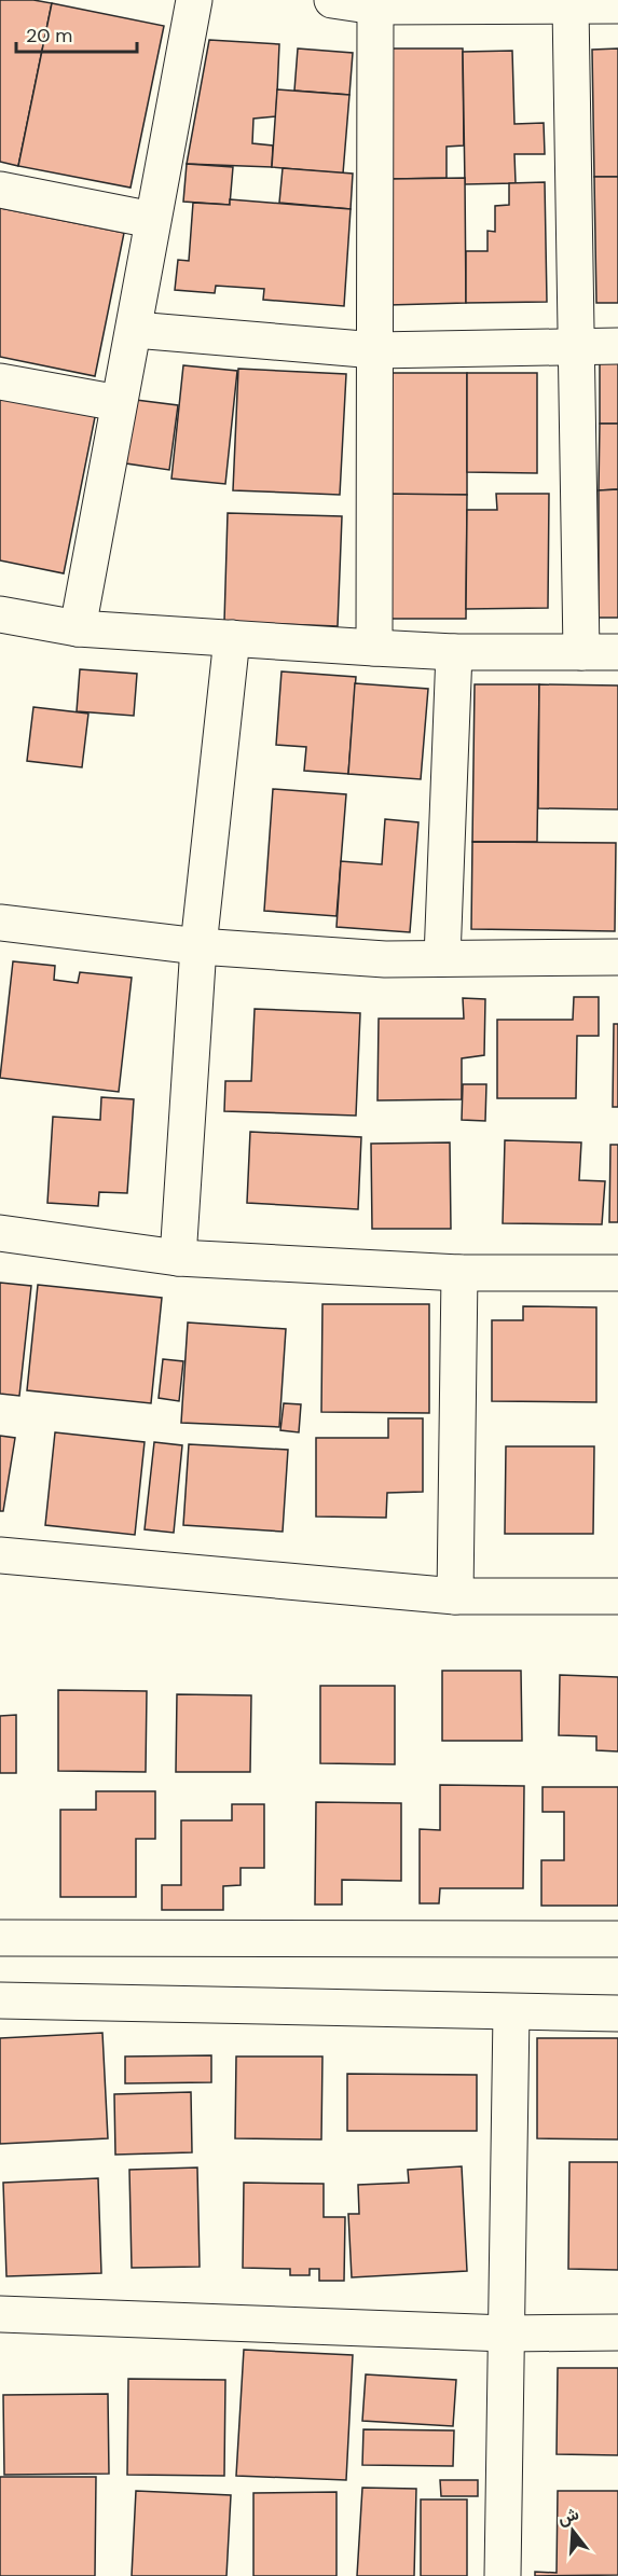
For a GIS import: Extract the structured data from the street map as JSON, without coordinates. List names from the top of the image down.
{
  "scale_bar": "20 m",
  "north": "top"
}
